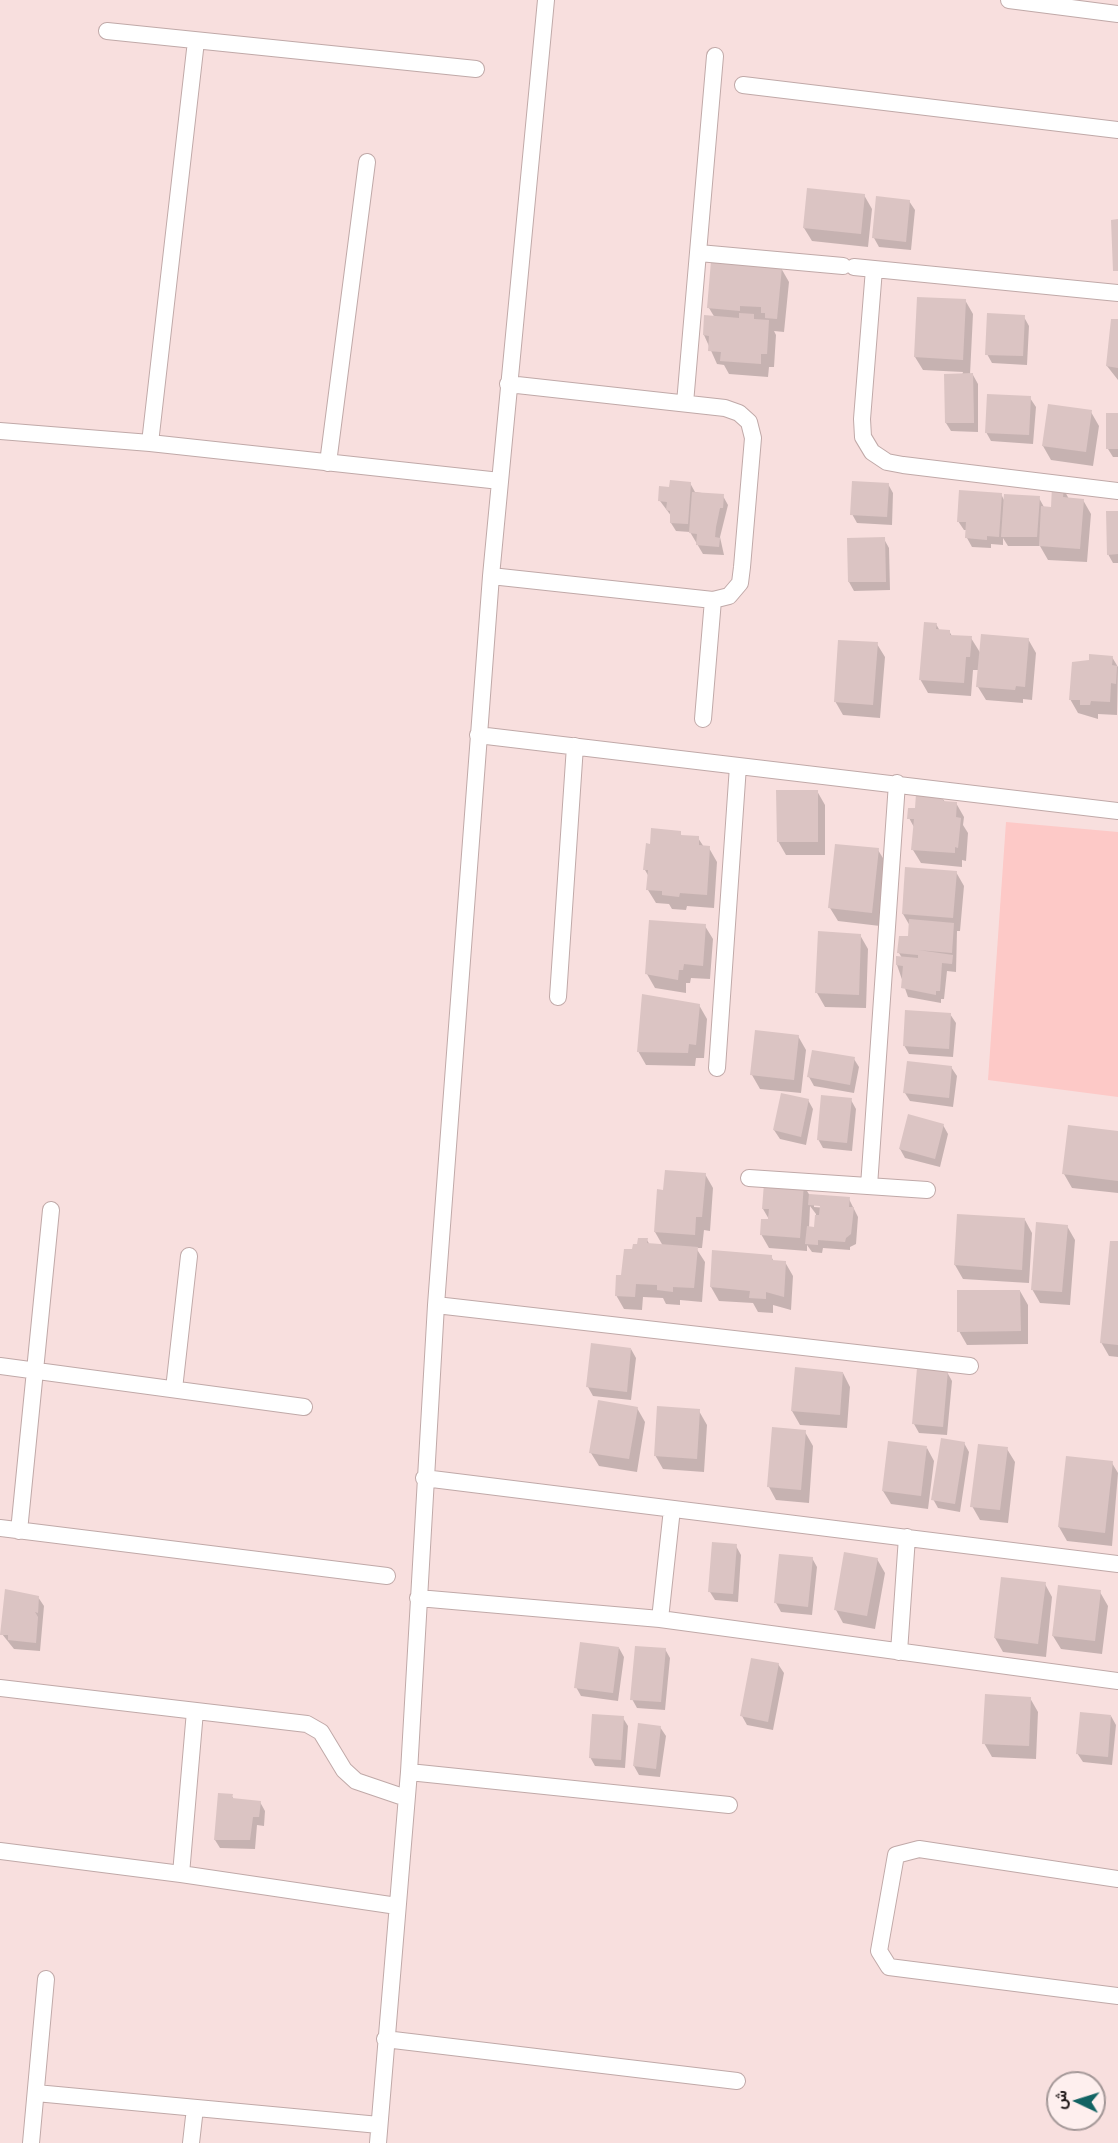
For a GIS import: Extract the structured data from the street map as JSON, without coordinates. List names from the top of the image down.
{
  "north": "left"
}
